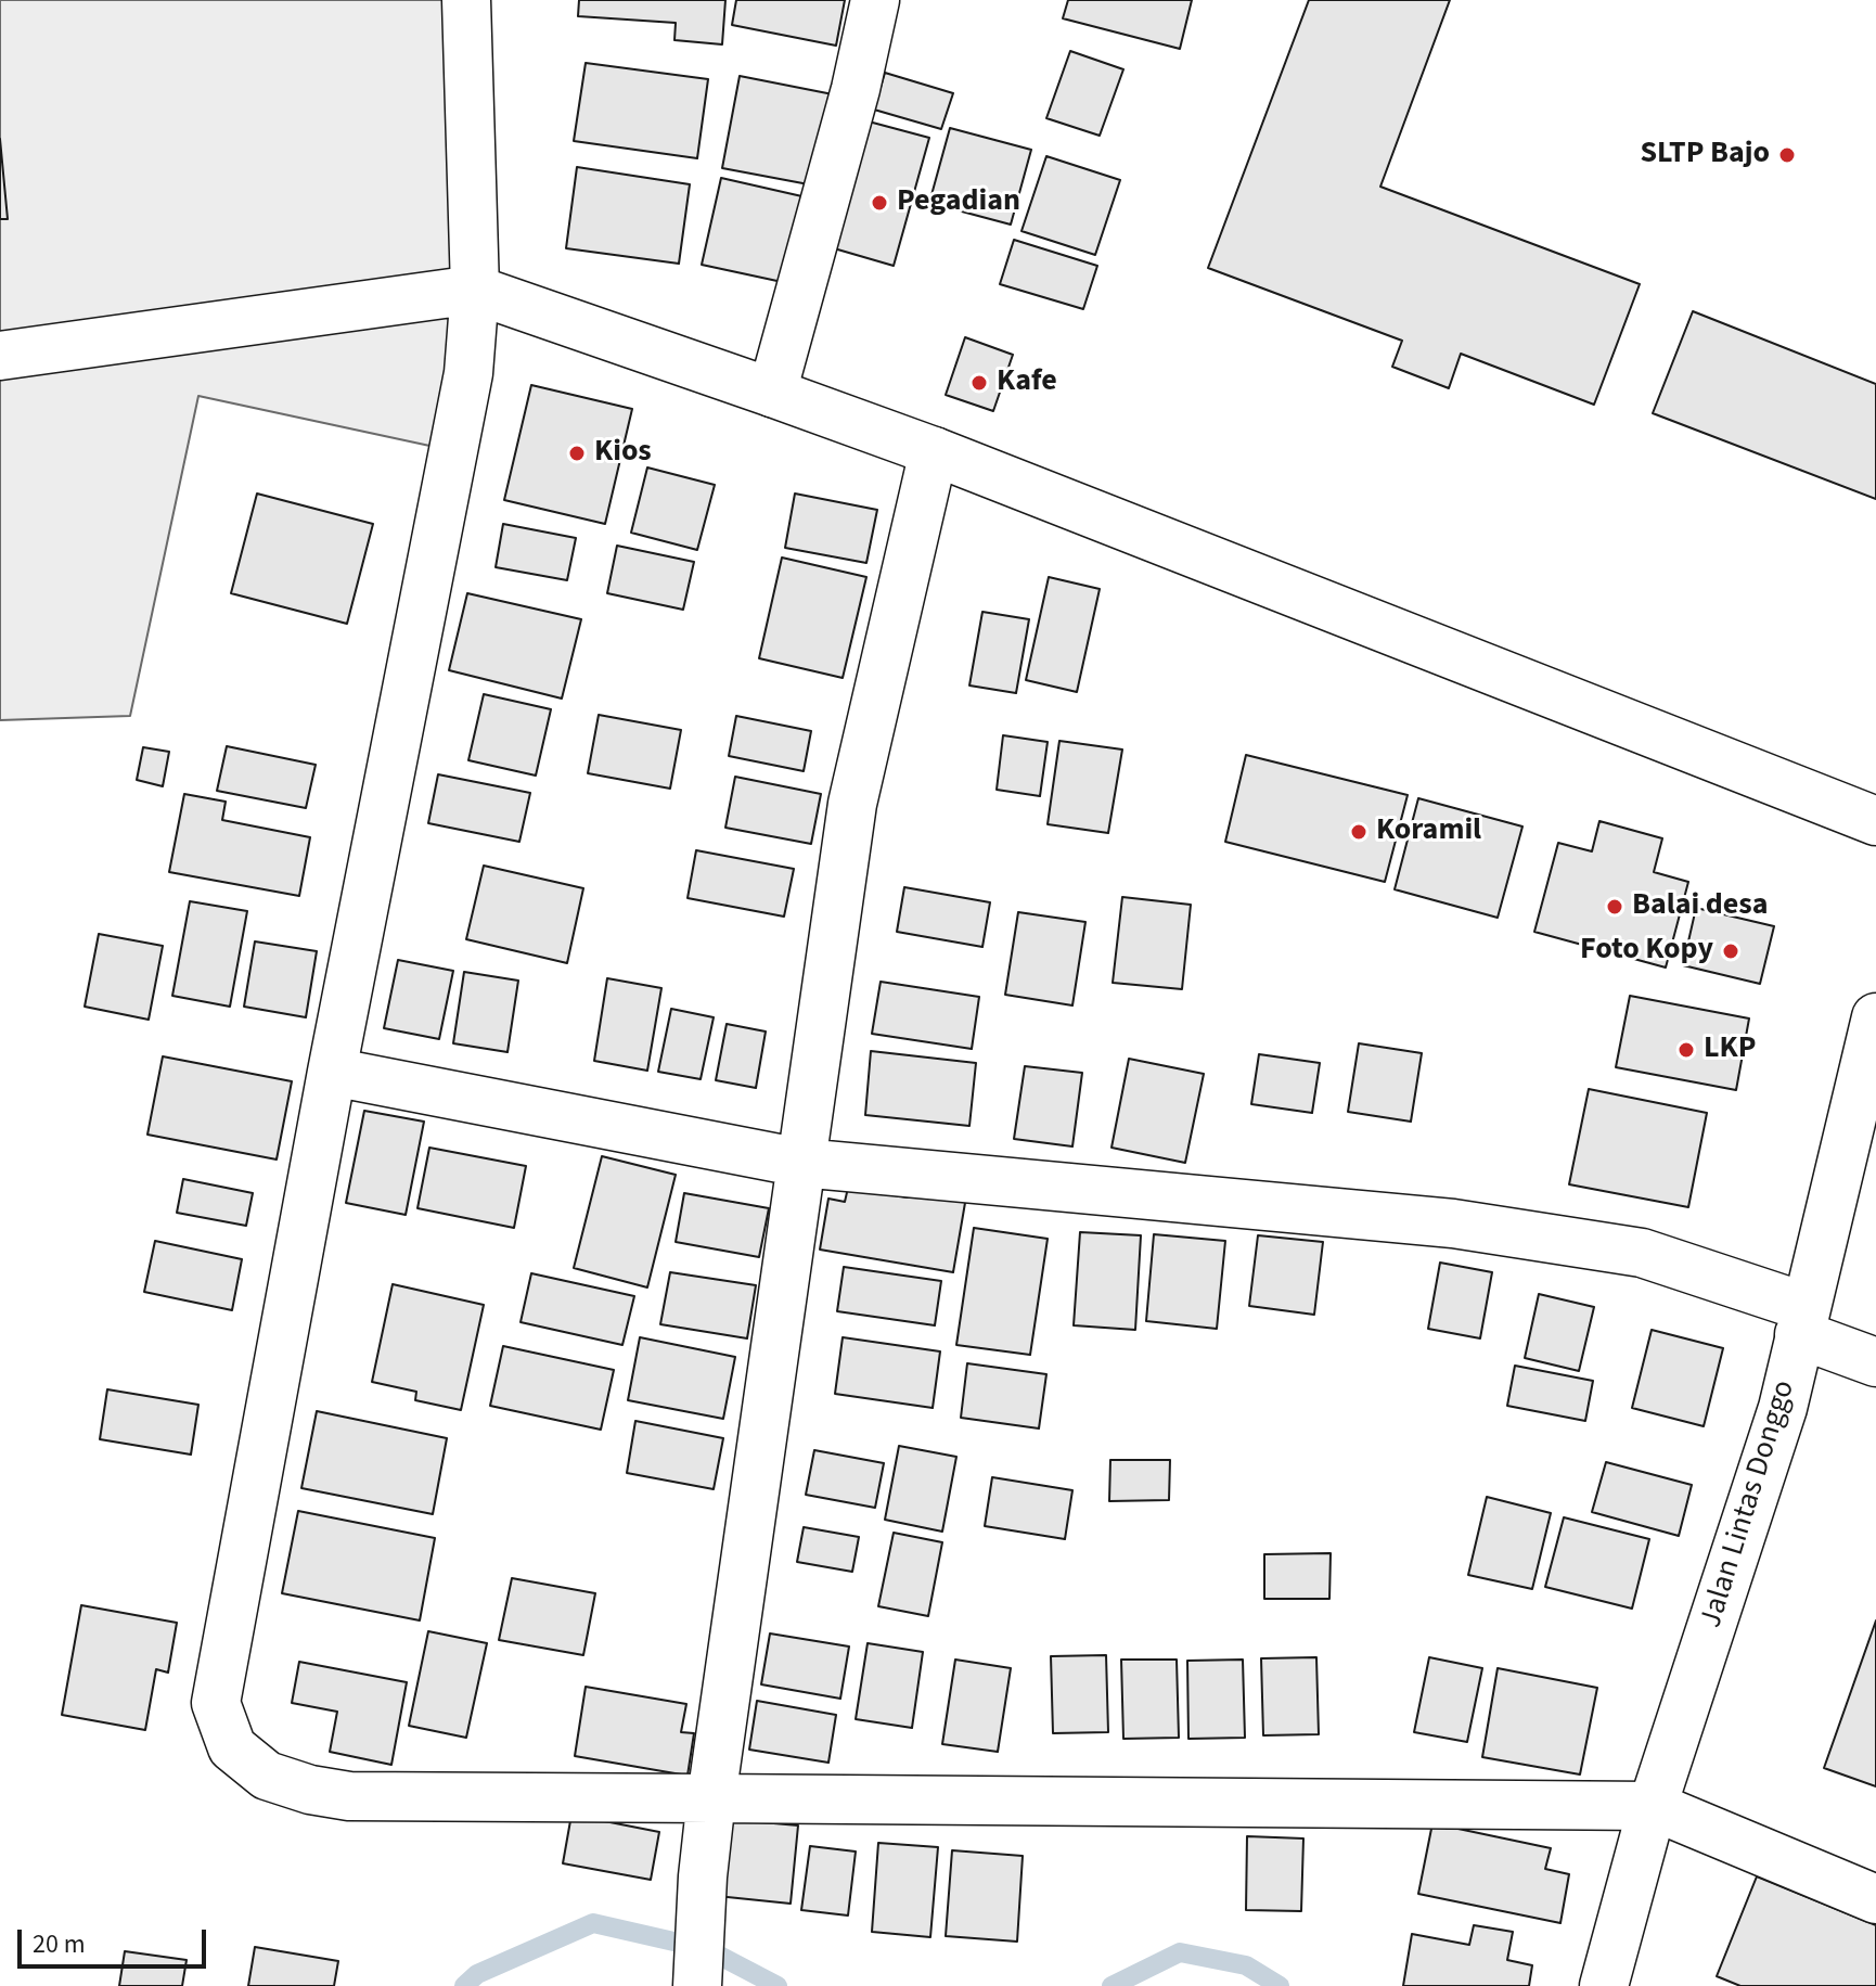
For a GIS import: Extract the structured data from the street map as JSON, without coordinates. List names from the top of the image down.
{
  "streets": {
    "street": ["Jalan Lintas Donggo"]
  },
  "places": [
    "SLTP Bajo",
    "Pegadian",
    "Kafe",
    "Kios",
    "Koramil",
    "Balai desa",
    "Foto Kopy",
    "LKP"
  ],
  "scale_bar": "20 m"
}
